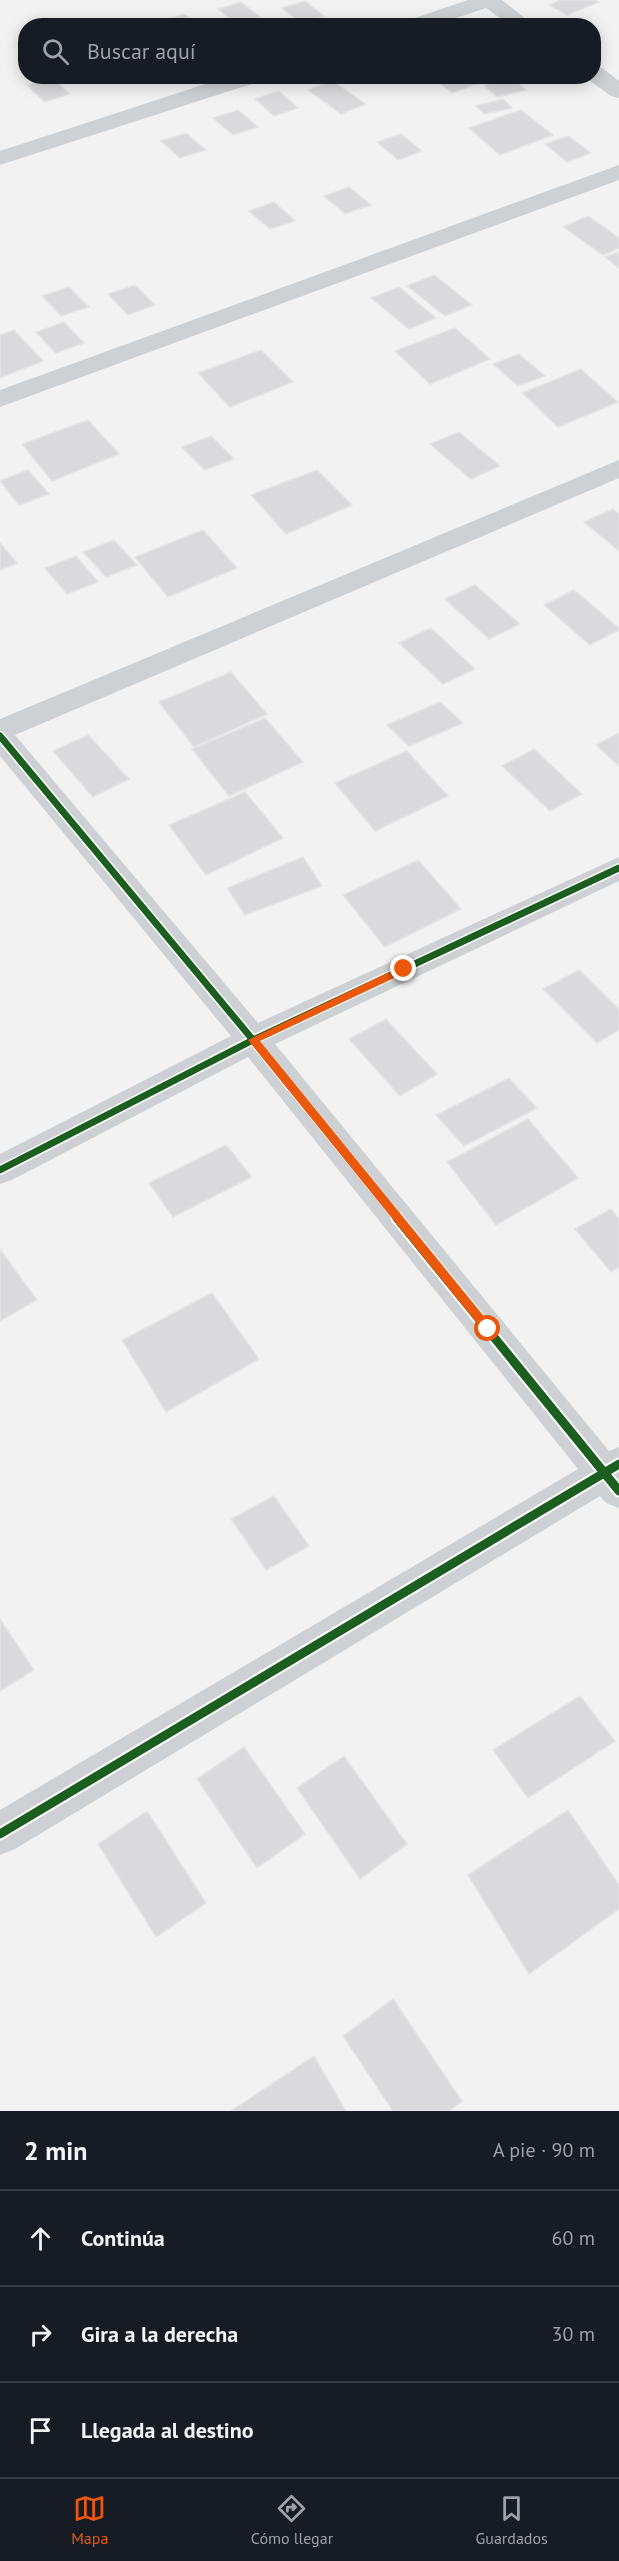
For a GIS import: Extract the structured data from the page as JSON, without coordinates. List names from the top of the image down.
{
  "page": {
    "search": "Buscar aquí",
    "heading": ["2 min", "A pie · 90 m"],
    "list": [
      ["Continúa", "60 m"],
      ["Gira a la derecha", "30 m"],
      "Llegada al destino"
    ],
    "nav": ["Mapa", "Cómo llegar", "Guardados"]
  }
}
